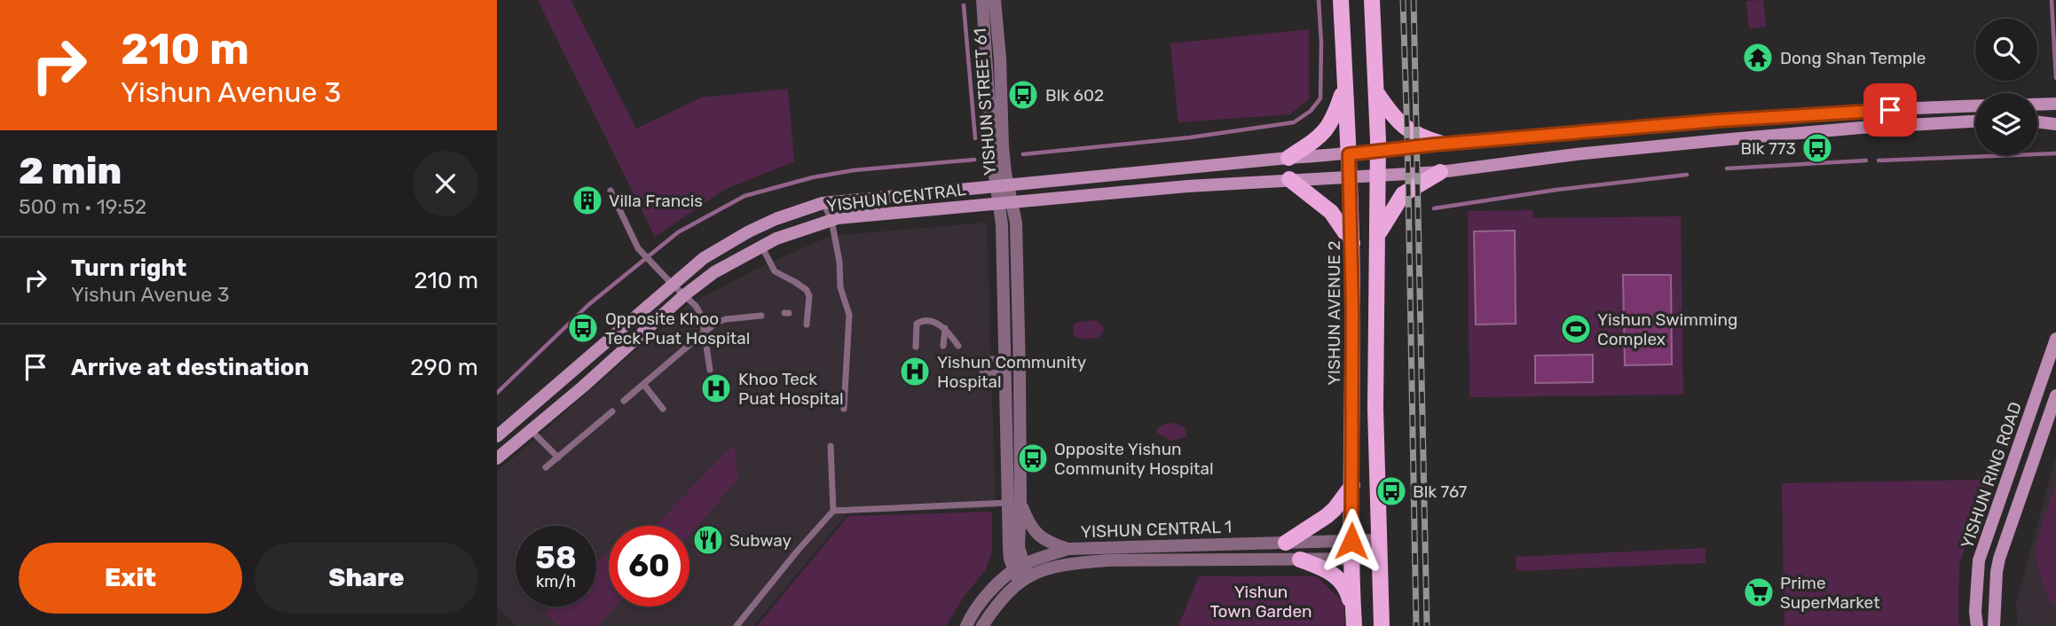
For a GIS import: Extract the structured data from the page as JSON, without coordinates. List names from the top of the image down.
{
  "streets": {
    "main road": ["YISHUN CENTRAL", "YISHUN AVENUE 2", "YISHUN RING ROAD"],
    "street": ["YISHUN STREET 61", "YISHUN CENTRAL 1"]
  },
  "crossings": [
    ["YISHUN STREET 61", "YISHUN CENTRAL"],
    ["YISHUN CENTRAL", "YISHUN AVENUE 2"],
    ["YISHUN AVENUE 2", "YISHUN CENTRAL 1"]
  ],
  "parks": ["Yishun Town Garden"],
  "places": {
    "temple": ["Dong Shan Temple"],
    "bus stop": [
      "Blk 602",
      "Blk 773",
      "Opposite Khoo Teck Puat Hospital",
      "Opposite Yishun Community Hospital",
      "Blk 767"
    ],
    "building": ["Villa Francis"],
    "sports": ["Yishun Swimming Complex"],
    "hospital": ["Yishun Community Hospital", "Khoo Teck Puat Hospital"],
    "restaurant": ["Subway"],
    "supermarket": ["Prime SuperMarket"]
  },
  "page": {
    "turn": ["210 m", "Yishun Avenue 3"],
    "heading": ["2 min", "500 m · 19:52"],
    "list": [
      {
        "name": "Turn right",
        "note": "Yishun Avenue 3",
        "value": "210 m"
      },
      {
        "name": "Arrive at destination",
        "value": "290 m"
      }
    ],
    "speed": "58 km/h",
    "limit": "60",
    "buttons": ["Exit", "Share"]
  }
}
